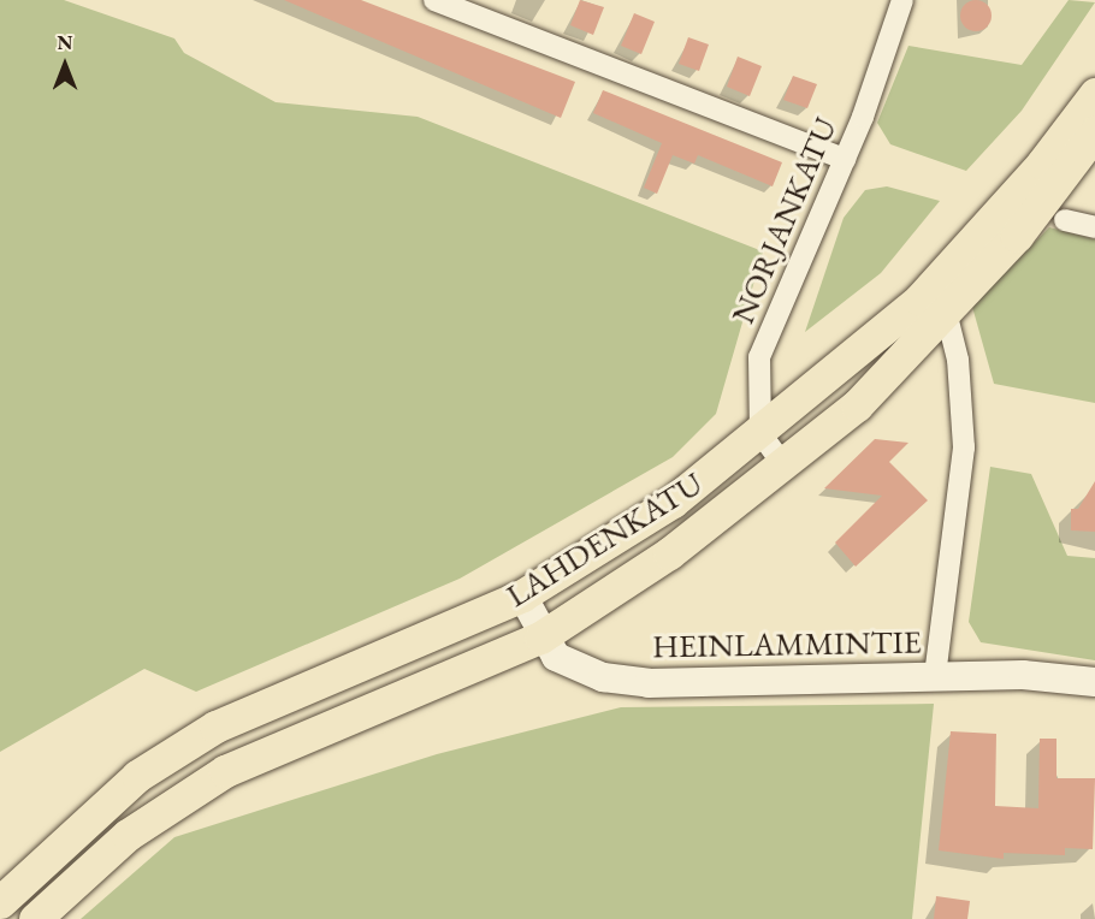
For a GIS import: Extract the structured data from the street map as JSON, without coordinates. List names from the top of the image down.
{
  "streets": {
    "main road": ["LAHDENKATU"],
    "street": ["NORJANKATU", "HEINLAMMINTIE"]
  },
  "crossings": [
    ["NORJANKATU", "LAHDENKATU"],
    ["LAHDENKATU", "HEINLAMMINTIE"]
  ],
  "north": "top"
}
